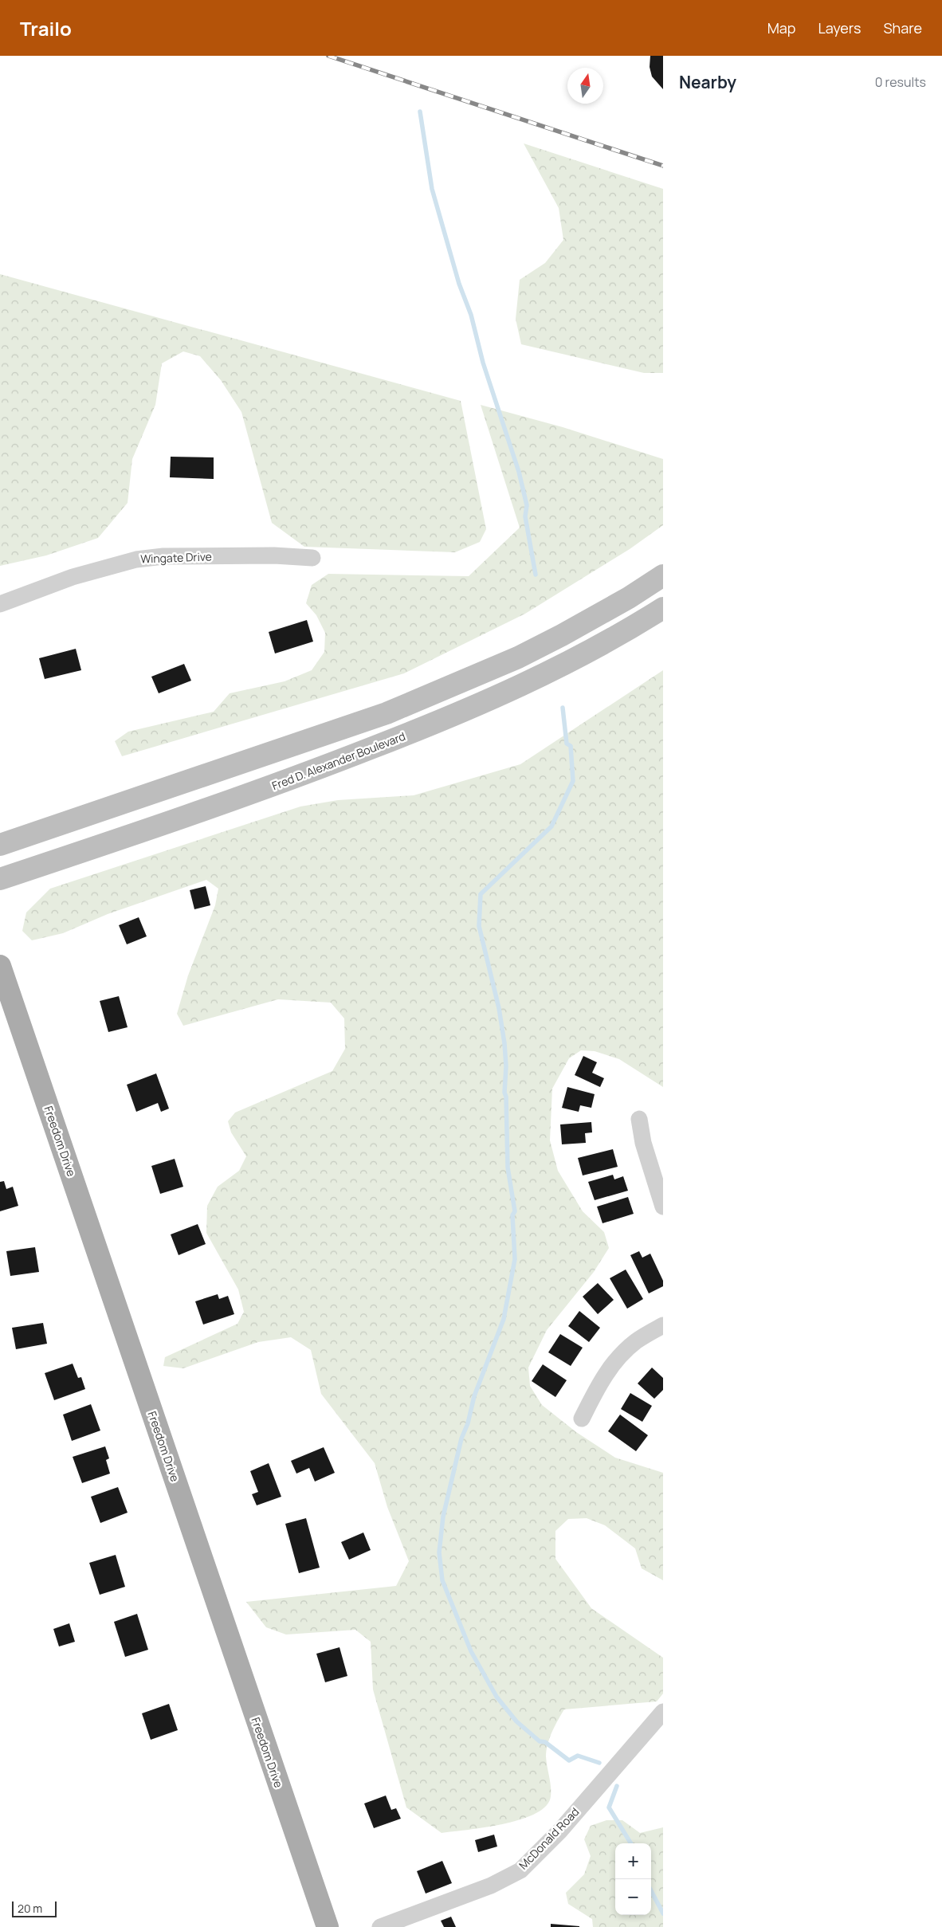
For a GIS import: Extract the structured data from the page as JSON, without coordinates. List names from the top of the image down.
{
  "streets": {
    "main road": ["Fred D. Alexander Boulevard", "Freedom Drive"],
    "street": ["Wingate Drive", "McDonald Road"]
  },
  "scale_bar": "20 m",
  "north": "top",
  "page": {
    "header": "Trailo",
    "nav": ["Map", "Layers", "Share"],
    "heading": ["Nearby", "0 results"],
    "map_buttons": ["+", "−"],
    "scale": "20 m"
  }
}
